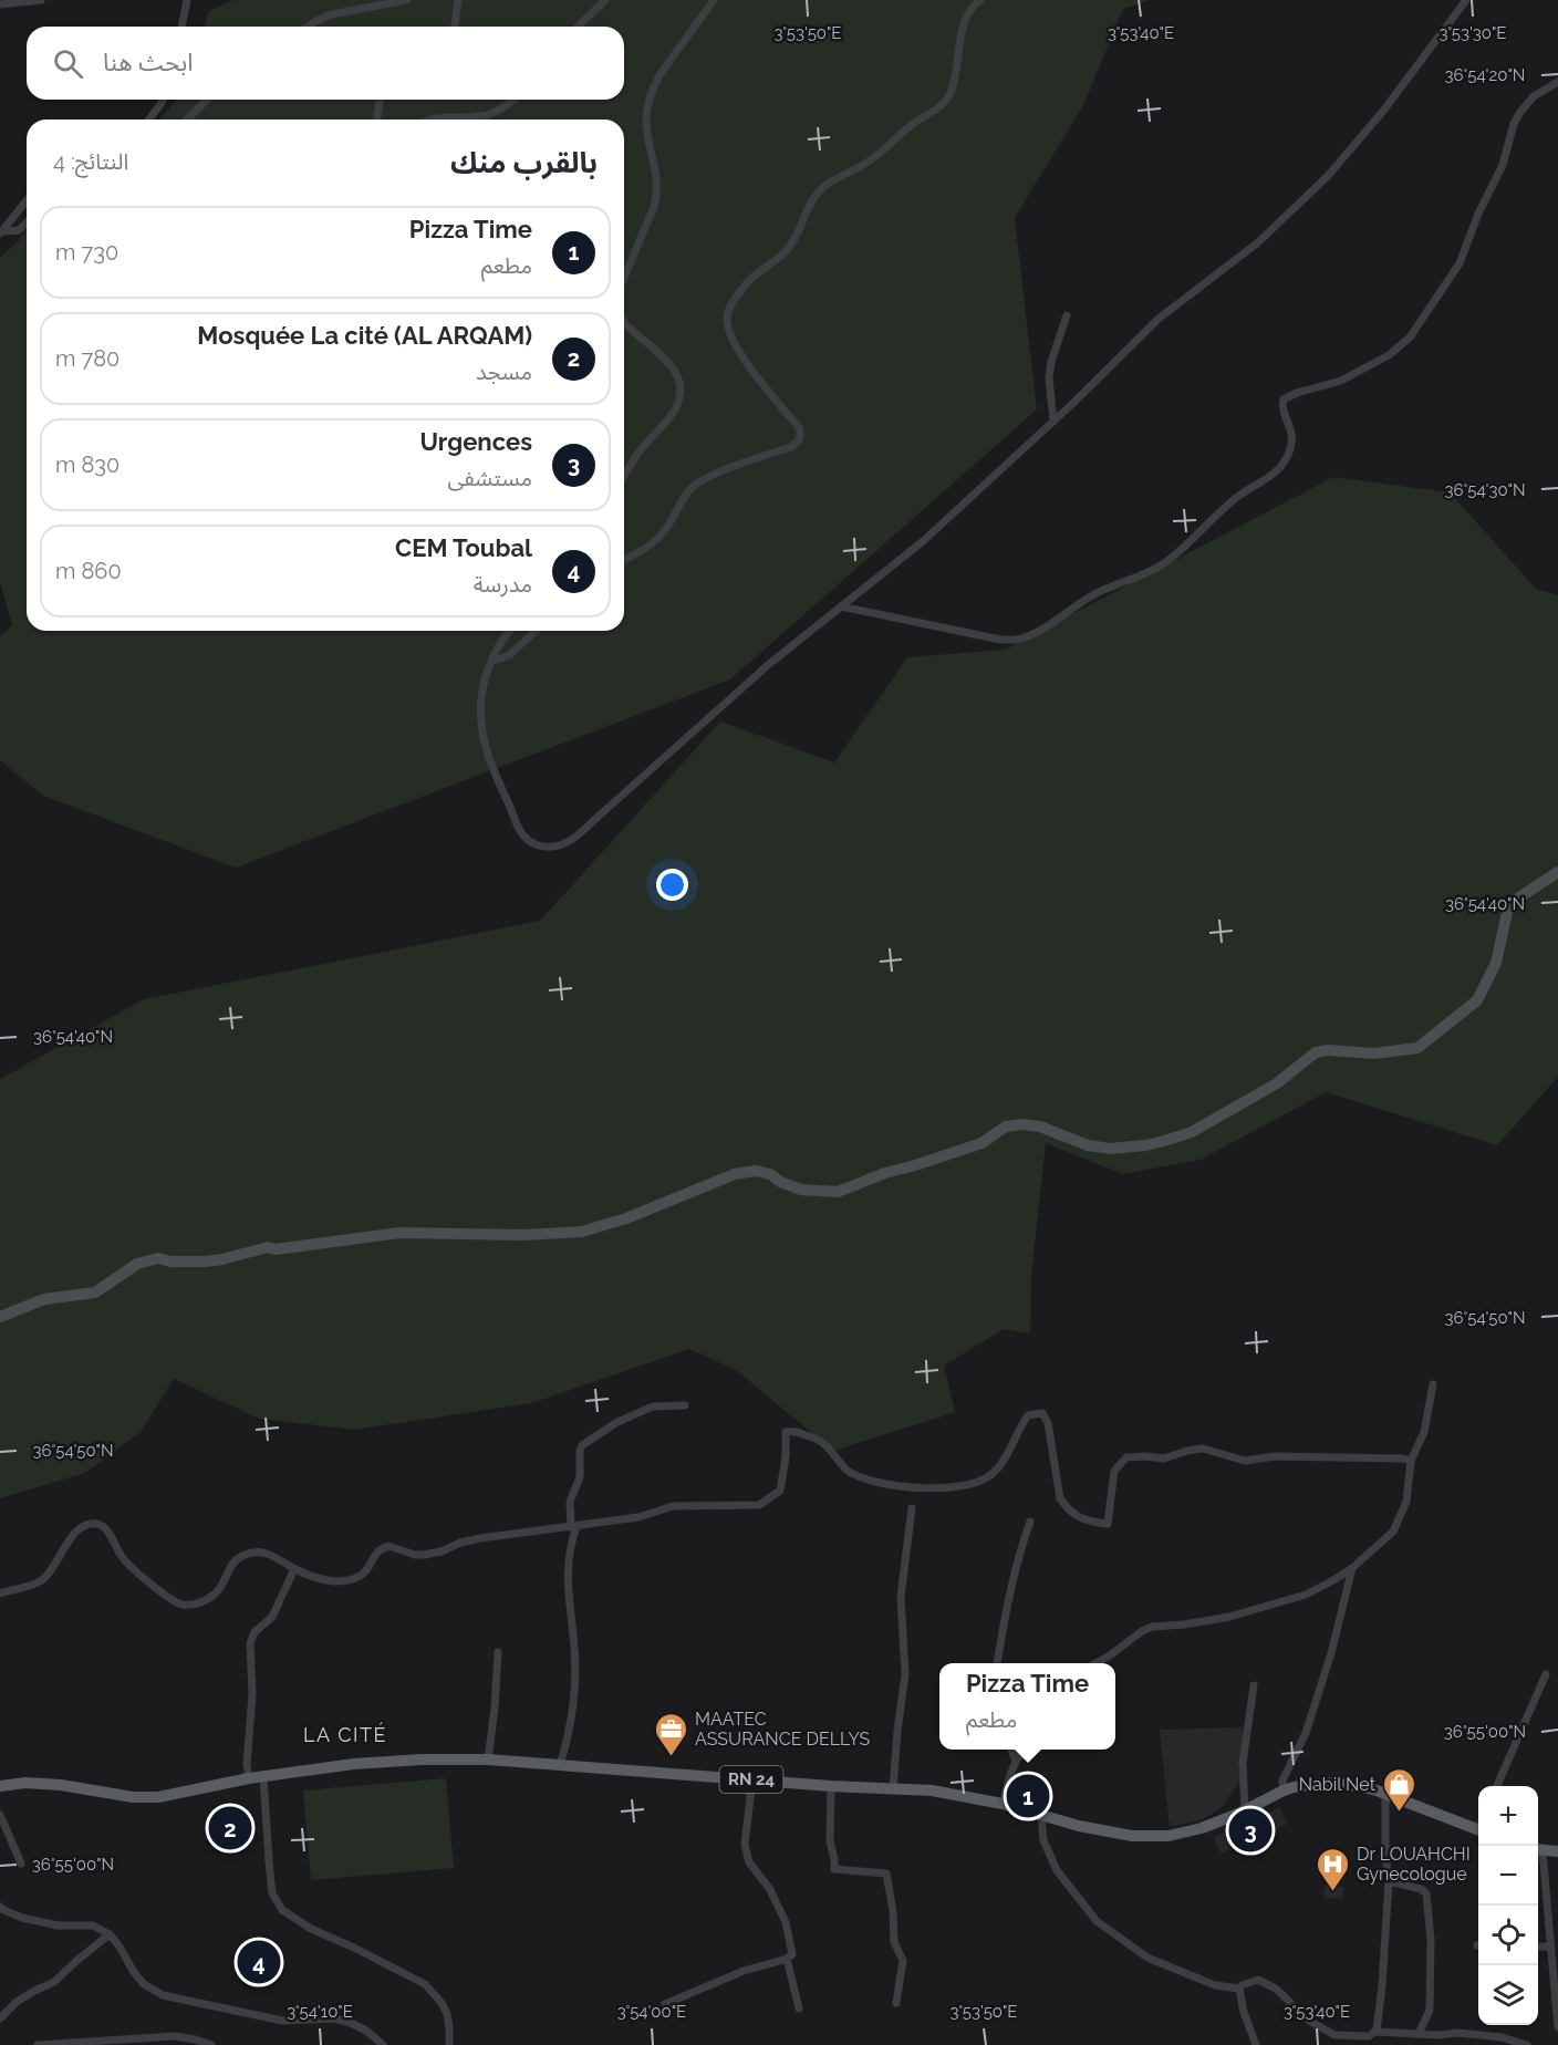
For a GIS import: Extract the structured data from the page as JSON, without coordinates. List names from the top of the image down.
{
  "streets": {
    "main road": ["RN 24"]
  },
  "districts": ["LA CITÉ"],
  "places": {
    "office": ["MAATEC ASSURANCE DELLYS"],
    "shop": ["Nabil Net"],
    "hospital": ["Dr LOUAHCHI Gynecologue"]
  },
  "page": {
    "search": "ابحث هنا",
    "heading": ["بالقرب منك", "النتائج: 4"],
    "list": [
      {
        "mark": "1",
        "name": "Pizza Time",
        "note": "مطعم",
        "value": "730 m"
      },
      {
        "mark": "2",
        "name": "Mosquée La cité (AL ARQAM)",
        "note": "مسجد",
        "value": "780 m"
      },
      {
        "mark": "3",
        "name": "Urgences",
        "note": "مستشفى",
        "value": "830 m"
      },
      {
        "mark": "4",
        "name": "CEM Toubal",
        "note": "مدرسة",
        "value": "860 m"
      }
    ],
    "popup": ["Pizza Time", "مطعم"],
    "pins": [
      "1",
      "2",
      "3",
      "4"
    ],
    "map_buttons": ["+", "−"]
  },
  "coordinates": [
    "3°53'50\"E",
    "3°53'40\"E",
    "3°53'30\"E",
    "36°54'20\"N",
    "36°54'30\"N",
    "36°54'40\"N",
    "36°54'50\"N",
    "36°55'00\"N",
    "3°54'10\"E",
    "3°54'00\"E"
  ]
}
